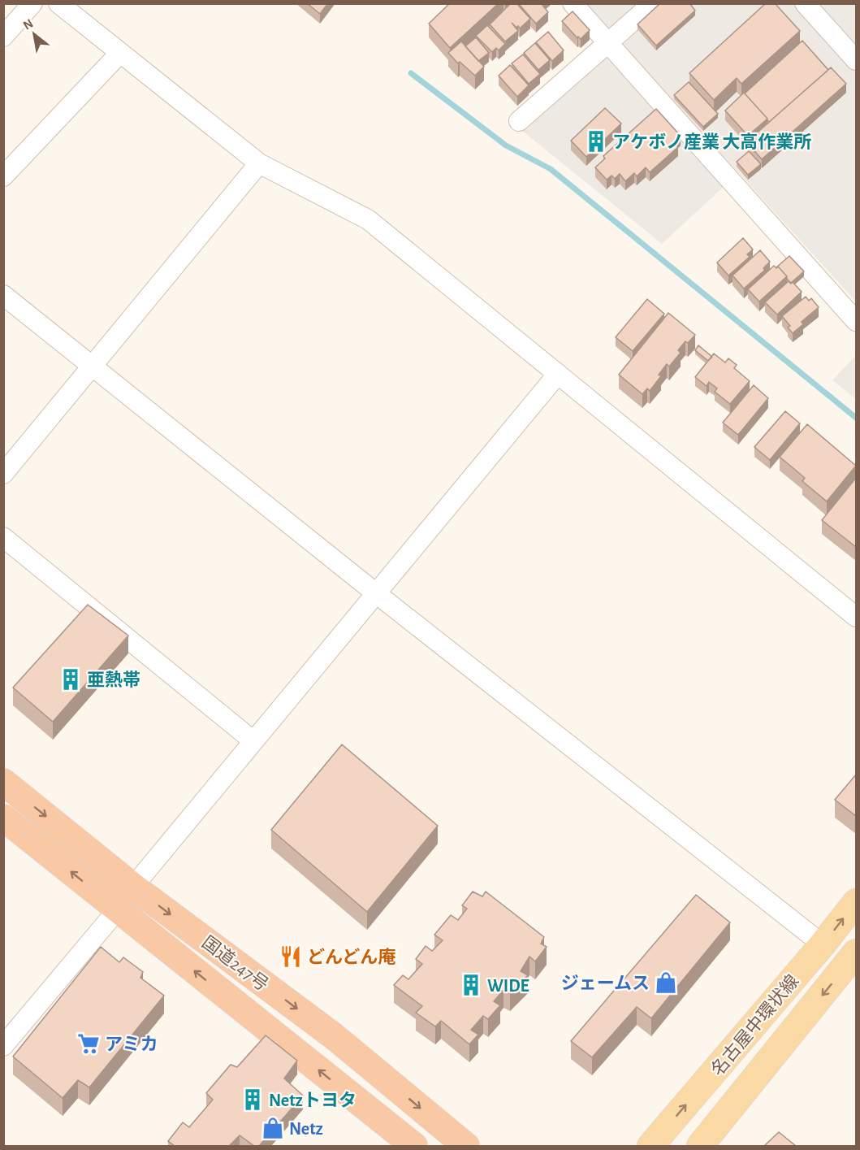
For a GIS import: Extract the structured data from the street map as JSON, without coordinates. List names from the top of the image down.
{
  "streets": {
    "highway": ["国道247号"],
    "main road": ["名古屋中環状線"]
  },
  "places": {
    "building": [
      "アケボノ産業 大高作業所",
      "亜熱帯",
      "WIDE",
      "Netzトヨタ"
    ],
    "restaurant": ["どんどん庵"],
    "shop": ["ジェームス", "Netz"],
    "supermarket": ["アミカ"]
  },
  "north": "top left"
}
